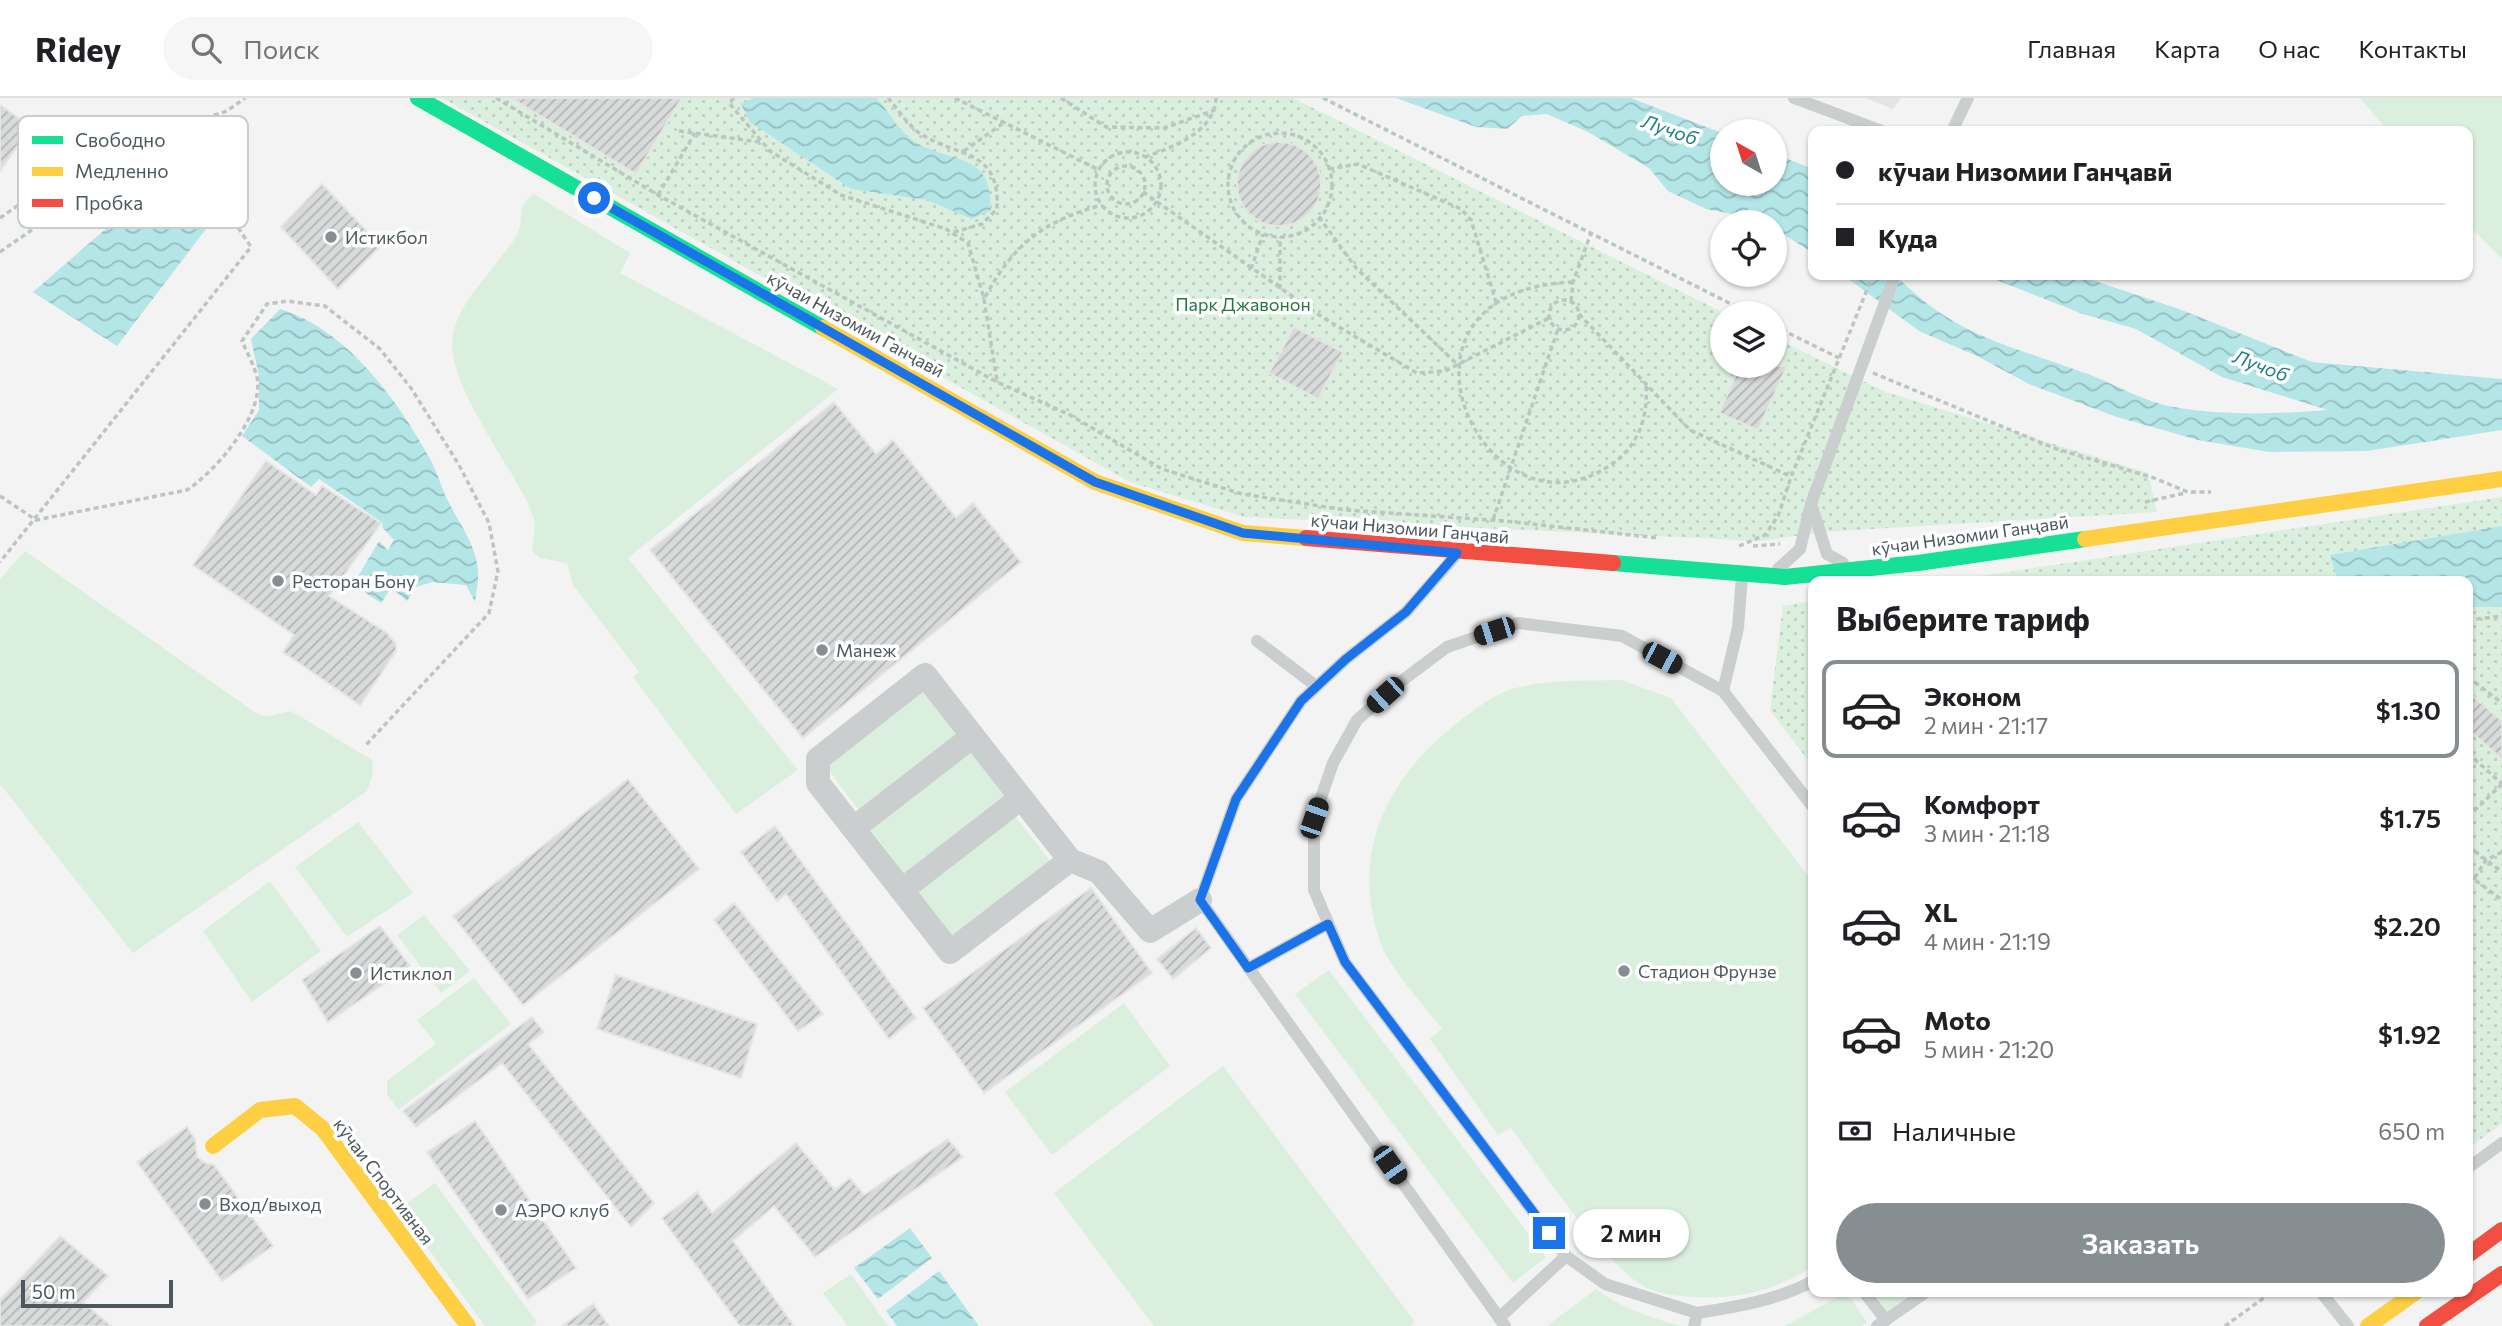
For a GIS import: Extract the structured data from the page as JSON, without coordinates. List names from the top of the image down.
{
  "streets": {
    "main road": ["кӯчаи Низомии Ганҷавӣ", "кӯчаи Спортивная"]
  },
  "water": ["Лучоб"],
  "parks": ["Парк Джавонон"],
  "places": [
    "Истикбол",
    "Ресторан Бону",
    "Манеж",
    "Стадион Фрунзе",
    "Истиклол",
    "Вход/выход",
    "АЭРО клуб"
  ],
  "legend": ["Свободно", "Медленно", "Пробка"],
  "scale_bar": "50 m",
  "north": "top left",
  "page": {
    "header": "Ridey",
    "search": "Поиск",
    "nav": [
      "Главная",
      "Карта",
      "О нас",
      "Контакты"
    ],
    "banner": ["кӯчаи Низомии Ганҷавӣ", "Куда"],
    "heading": "Выберите тариф",
    "list": [
      {
        "name": "Эконом",
        "note": "2 мин · 21:17",
        "value": "$1.30"
      },
      {
        "name": "Комфорт",
        "note": "3 мин · 21:18",
        "value": "$1.75"
      },
      {
        "name": "XL",
        "note": "4 мин · 21:19",
        "value": "$2.20"
      },
      {
        "name": "Moto",
        "note": "5 мин · 21:20",
        "value": "$1.92"
      }
    ],
    "pay": ["Наличные", "650 m"],
    "buttons": "Заказать",
    "bubble": "2 мин",
    "scale": "50 m"
  }
}
